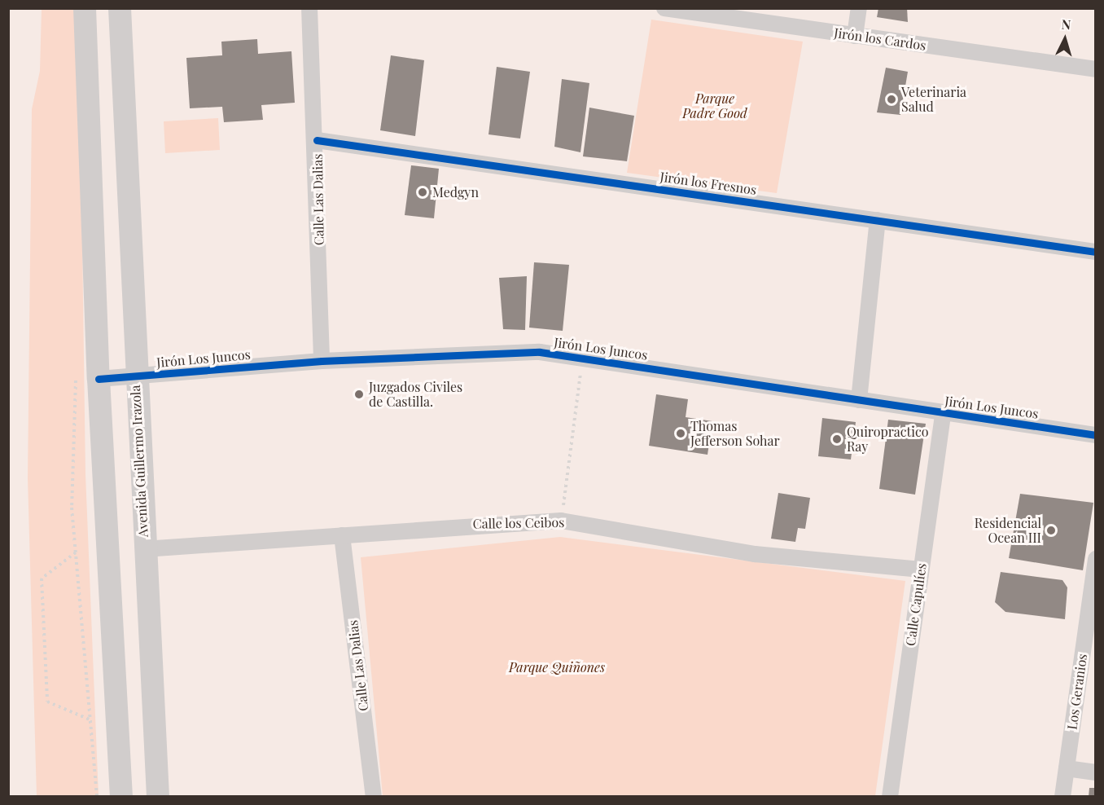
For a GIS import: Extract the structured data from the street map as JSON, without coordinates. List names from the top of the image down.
{
  "streets": {
    "main road": ["Avenida Guillermo Irazola"],
    "street": [
      "Jirón los Cardos",
      "Jirón los Fresnos",
      "Calle Las Dalias",
      "Jirón Los Juncos",
      "Calle los Ceibos",
      "Calle Capulíes",
      "Los Geranios"
    ]
  },
  "crossings": [
    ["Jirón los Fresnos", "Calle Las Dalias"],
    ["Calle Las Dalias", "Jirón Los Juncos"],
    ["Calle Las Dalias", "Calle los Ceibos"],
    ["Jirón Los Juncos", "Avenida Guillermo Irazola"],
    ["Jirón Los Juncos", "Calle Capulíes"],
    ["Avenida Guillermo Irazola", "Calle los Ceibos"],
    ["Calle los Ceibos", "Calle Capulíes"]
  ],
  "parks": ["Parque Padre Good", "Parque Quiñones"],
  "places": [
    "Veterinaria Salud",
    "Medgyn",
    "Juzgados Civiles de Castilla.",
    "Thomas Jefferson Sohar",
    "Quiropractico Ray",
    "Residencial Ocean III"
  ],
  "north": "top"
}
